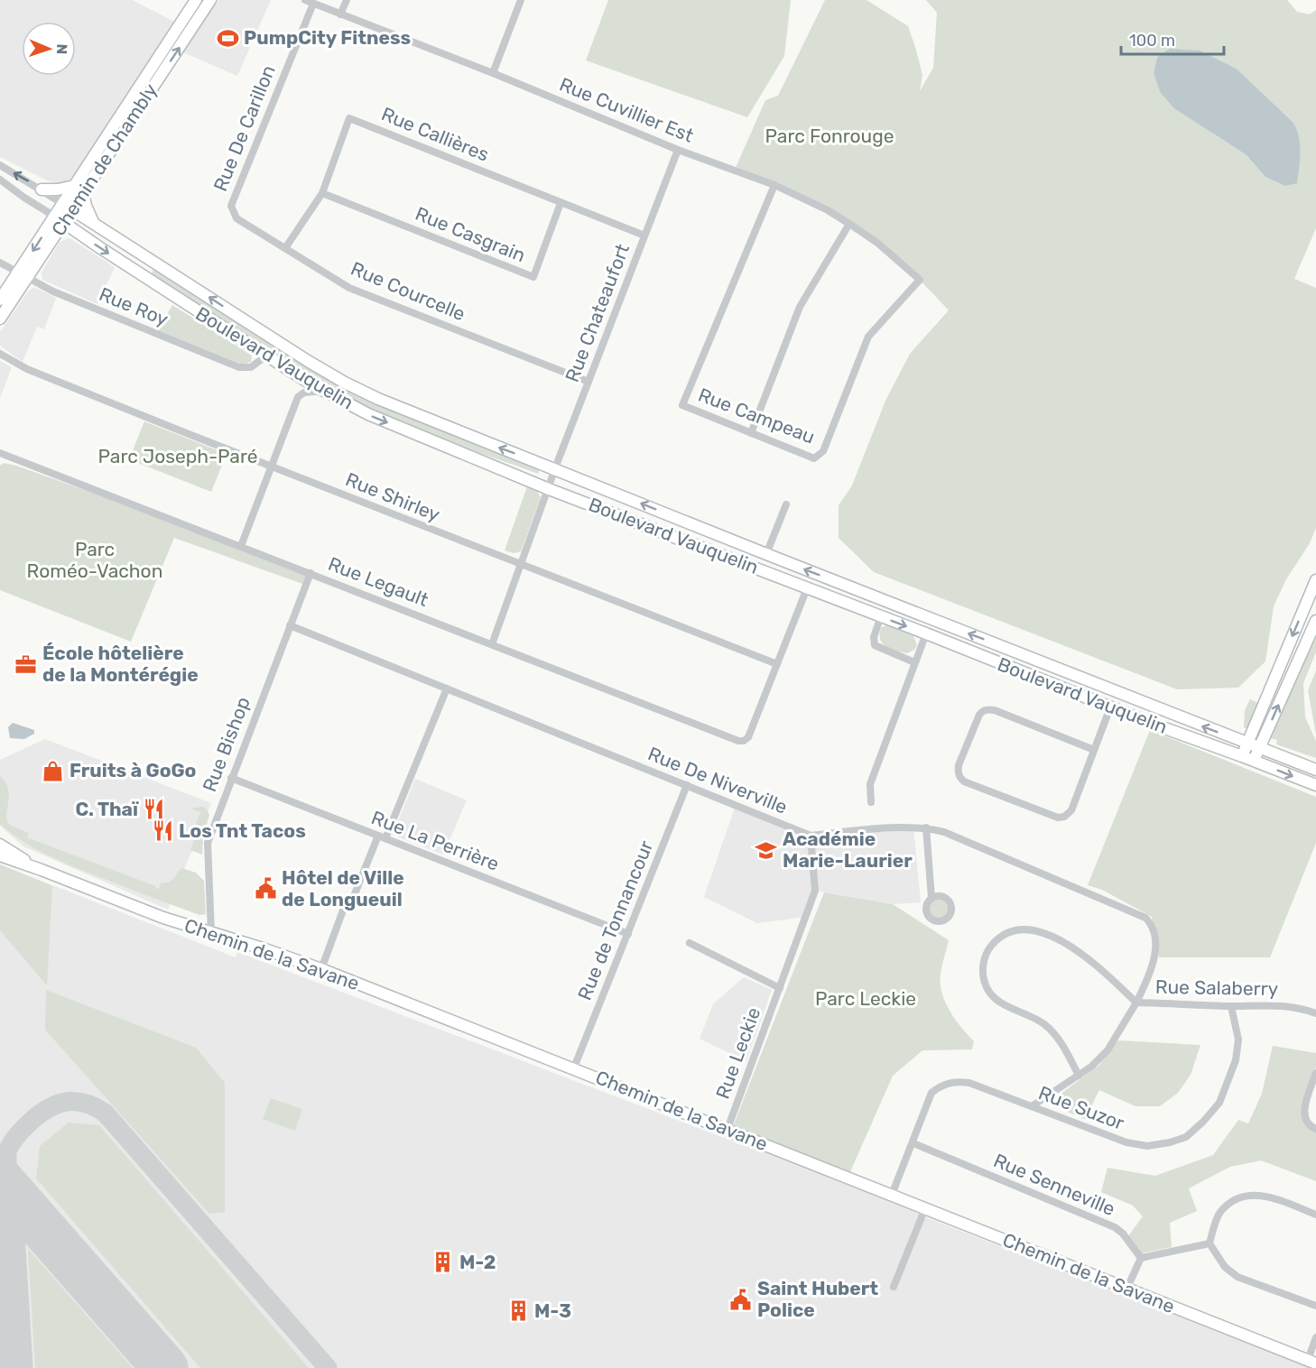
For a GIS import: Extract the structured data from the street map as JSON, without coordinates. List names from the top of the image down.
{
  "streets": {
    "street": [
      "Rue Cuvillier Est",
      "Rue De Carillon",
      "Rue Callières",
      "Chemin de Chambly",
      "Rue Casgrain",
      "Rue Courcelle",
      "Rue Roy",
      "Rue Chateaufort",
      "Boulevard Vauquelin",
      "Rue Campeau",
      "Rue Shirley",
      "Rue Legault",
      "Rue Bishop",
      "Rue De Niverville",
      "Rue La Perrière",
      "Rue de Tonnancour",
      "Chemin de la Savane",
      "Rue Salaberry",
      "Rue Leckie",
      "Rue Suzor",
      "Rue Senneville"
    ]
  },
  "crossings": [
    ["Rue Cuvillier Est", "Rue De Carillon"],
    ["Rue Cuvillier Est", "Rue Chateaufort"],
    ["Rue Cuvillier Est", "Rue Campeau"],
    ["Rue De Carillon", "Rue Courcelle"],
    ["Rue Callières", "Rue Casgrain"],
    ["Rue Callières", "Rue Courcelle"],
    ["Rue Callières", "Rue Chateaufort"],
    ["Chemin de Chambly", "Rue Roy"],
    ["Chemin de Chambly", "Boulevard Vauquelin"],
    ["Rue Courcelle", "Rue Chateaufort"],
    ["Rue Roy", "Boulevard Vauquelin"],
    ["Rue Chateaufort", "Boulevard Vauquelin"],
    ["Rue Chateaufort", "Rue Shirley"],
    ["Rue Chateaufort", "Rue Legault"],
    ["Rue Shirley", "Rue Legault"],
    ["Rue Legault", "Rue Bishop"],
    ["Rue Bishop", "Rue De Niverville"],
    ["Rue Bishop", "Rue La Perrière"],
    ["Rue Bishop", "Chemin de la Savane"],
    ["Rue De Niverville", "Rue de Tonnancour"],
    ["Rue De Niverville", "Rue Salaberry"],
    ["Rue De Niverville", "Rue Leckie"],
    ["Rue La Perrière", "Rue de Tonnancour"],
    ["Rue de Tonnancour", "Chemin de la Savane"],
    ["Chemin de la Savane", "Rue Leckie"],
    ["Chemin de la Savane", "Rue Suzor"],
    ["Rue Salaberry", "Rue Suzor"],
    ["Rue Suzor", "Rue Senneville"]
  ],
  "parks": [
    "Parc Fonrouge",
    "Parc Joseph-Paré",
    "Parc Roméo-Vachon",
    "Parc Leckie"
  ],
  "places": {
    "sports": ["PumpCity Fitness"],
    "office": ["École hôtelière de la Montérégie"],
    "shop": ["Fruits à GoGo"],
    "restaurant": ["C. Thaï", "Los Tnt Tacos"],
    "school or university": ["Académie Marie-Laurier"],
    "public building": ["Hôtel de Ville de Longueuil", "Saint Hubert Police"],
    "building": ["M-2", "M-3"]
  },
  "scale_bar": "100 m",
  "north": "right"
}
